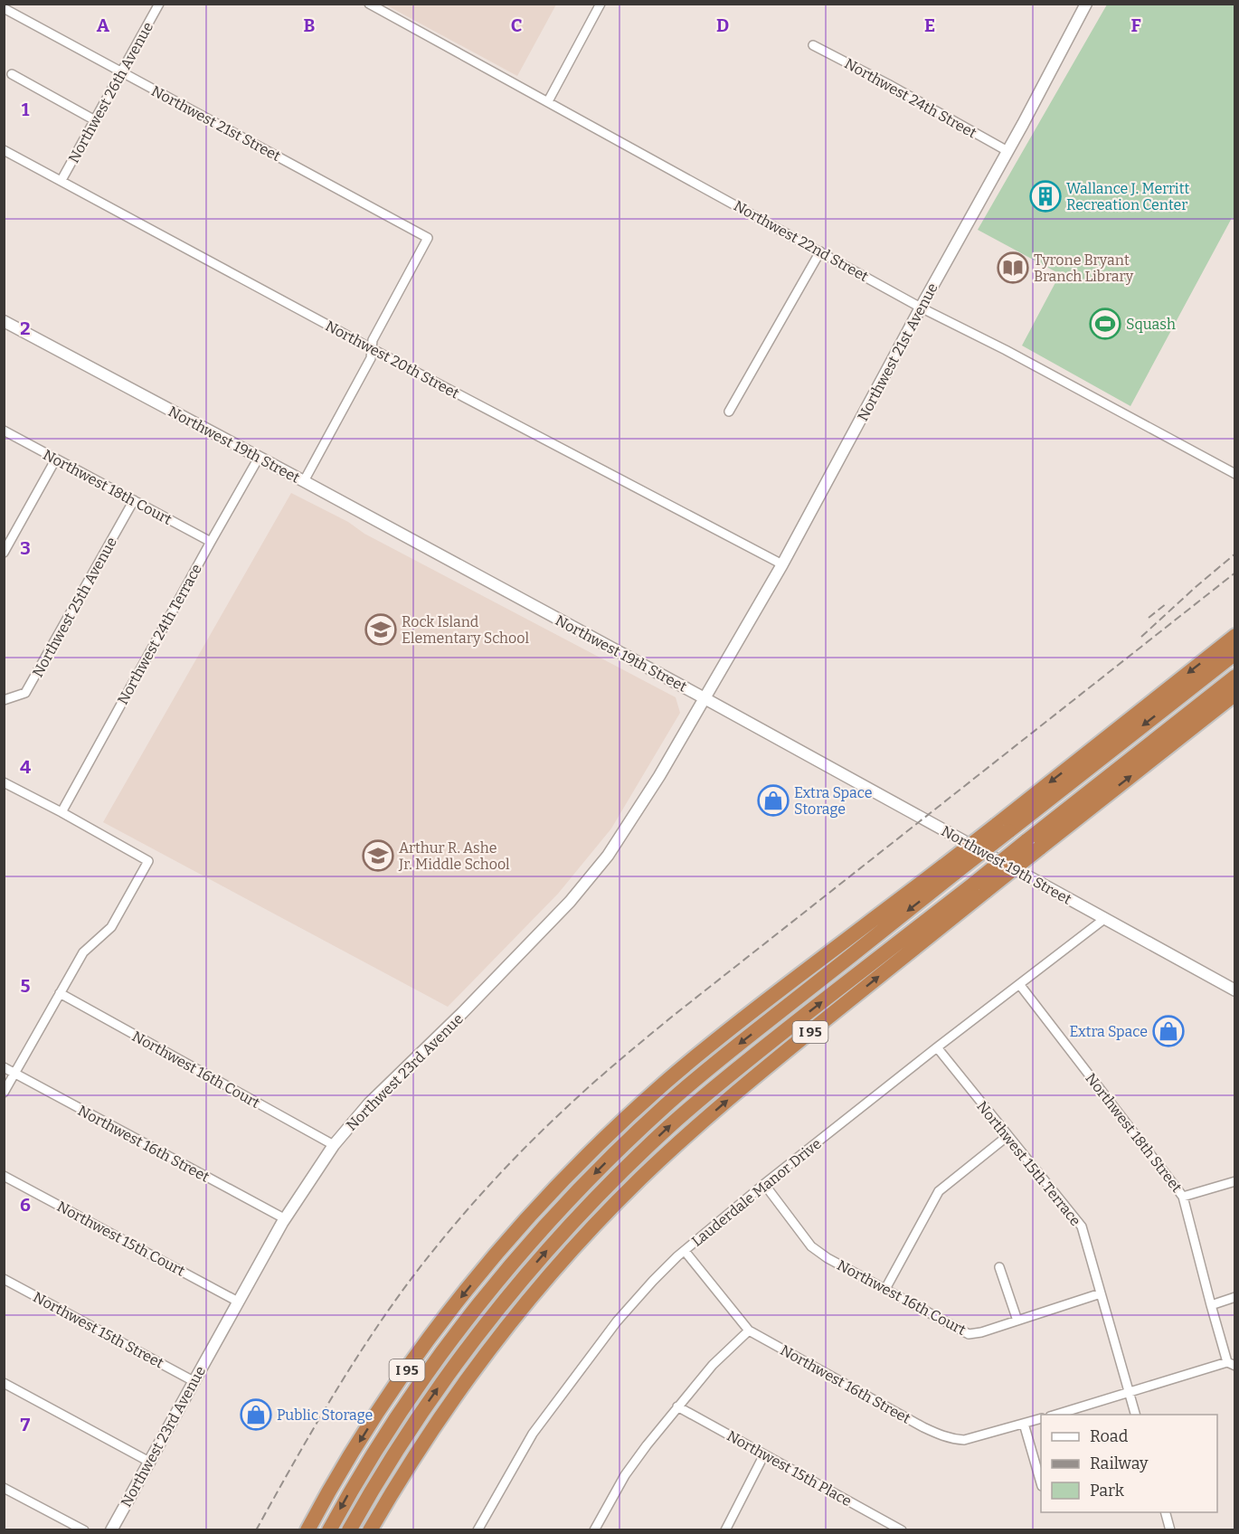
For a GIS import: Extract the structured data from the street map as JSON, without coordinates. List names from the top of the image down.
{
  "streets": {
    "highway": ["I 95"],
    "street": [
      "Northwest 26th Avenue",
      "Northwest 24th Street",
      "Northwest 21st Street",
      "Northwest 22nd Street",
      "Northwest 21st Avenue",
      "Northwest 20th Street",
      "Northwest 19th Street",
      "Northwest 18th Court",
      "Northwest 25th Avenue",
      "Northwest 24th Terrace",
      "Northwest 16th Court",
      "Northwest 23rd Avenue",
      "Northwest 18th Street",
      "Northwest 16th Street",
      "Northwest 15th Terrace",
      "Lauderdale Manor Drive",
      "Northwest 15th Court",
      "Northwest 15th Street",
      "Northwest 15th Place"
    ]
  },
  "crossings": [
    ["Northwest 26th Avenue", "Northwest 21st Street"],
    ["Northwest 26th Avenue", "Northwest 20th Street"],
    ["Northwest 24th Street", "Northwest 21st Avenue"],
    ["Northwest 21st Street", "Northwest 20th Street"],
    ["Northwest 22nd Street", "Northwest 21st Avenue"],
    ["Northwest 21st Avenue", "Northwest 20th Street"],
    ["Northwest 21st Avenue", "Northwest 19th Street"],
    ["Northwest 21st Avenue", "Northwest 23rd Avenue"],
    ["Northwest 19th Street", "Northwest 24th Terrace"],
    ["Northwest 19th Street", "Northwest 23rd Avenue"],
    ["Northwest 19th Street", "Lauderdale Manor Drive"],
    ["Northwest 18th Court", "Northwest 25th Avenue"],
    ["Northwest 18th Court", "Northwest 24th Terrace"],
    ["Northwest 16th Court", "Northwest 23rd Avenue"],
    ["Northwest 16th Court", "Northwest 15th Terrace"],
    ["Northwest 16th Court", "Lauderdale Manor Drive"],
    ["Northwest 23rd Avenue", "Northwest 16th Street"],
    ["Northwest 23rd Avenue", "Northwest 15th Court"],
    ["Northwest 23rd Avenue", "Northwest 15th Street"],
    ["Northwest 18th Street", "Lauderdale Manor Drive"],
    ["Northwest 16th Street", "Lauderdale Manor Drive"],
    ["Northwest 15th Terrace", "Lauderdale Manor Drive"]
  ],
  "places": {
    "building": ["Wallance J. Merritt Recreation Center"],
    "library": ["Tyrone Bryant Branch Library"],
    "sports": ["Squash"],
    "school or university": ["Rock Island Elementary School", "Arthur R. Ashe Jr. Middle School"],
    "shop": ["Extra Space Storage", "Extra Space", "Public Storage"]
  },
  "legend": ["Road", "Railway", "Park"],
  "grid": {
    "columns": [
      "A",
      "B",
      "C",
      "D",
      "E",
      "F"
    ],
    "rows": [
      "1",
      "2",
      "3",
      "4",
      "5",
      "6",
      "7"
    ]
  }
}
